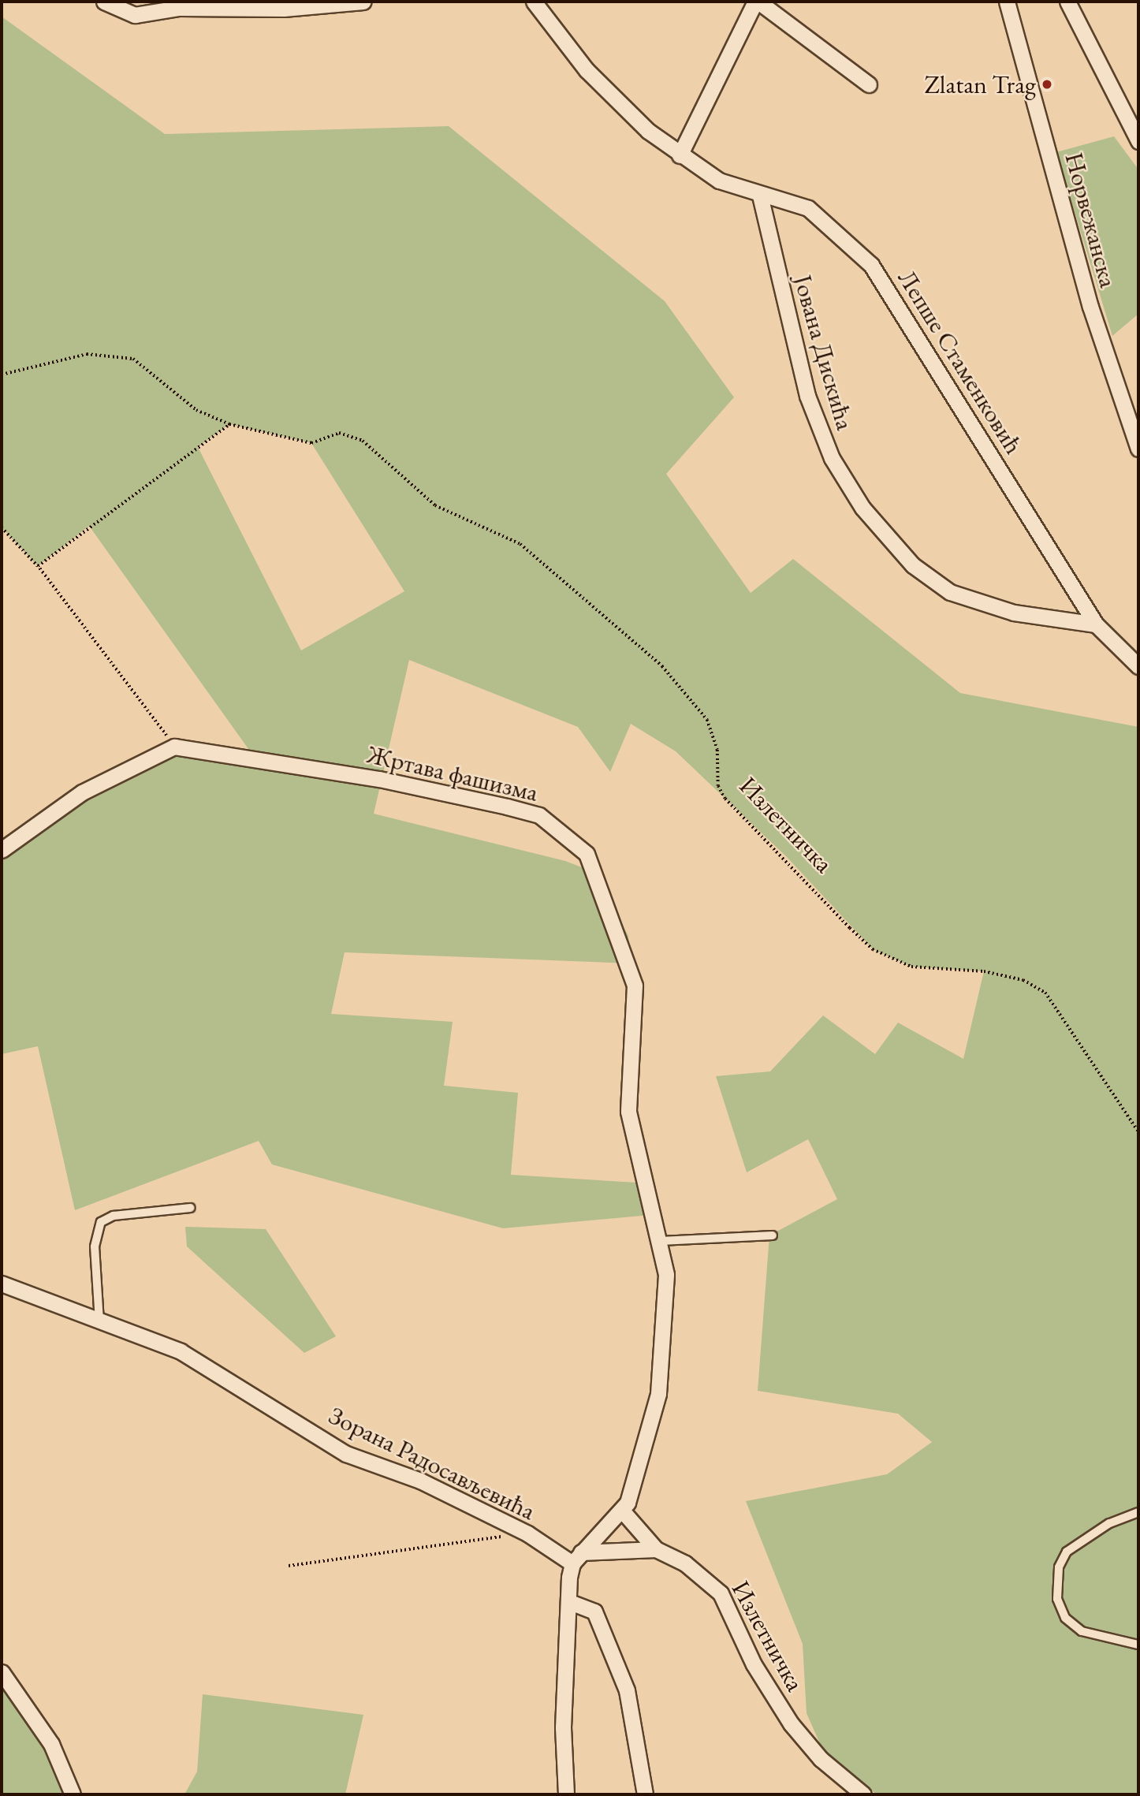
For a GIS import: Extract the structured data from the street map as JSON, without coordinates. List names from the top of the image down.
{
  "streets": {
    "street": [
      "Норвежанска",
      "Јована Дискића",
      "Лепше Стаменковић",
      "Жртава фашизма",
      "Излетничка",
      "Зорана Радосављевића"
    ]
  },
  "crossings": [
    ["Јована Дискића", "Лепше Стаменковић"],
    ["Жртава фашизма", "Излетничка"],
    ["Жртава фашизма", "Зорана Радосављевића"]
  ],
  "places": ["Zlatan Trag"]
}
